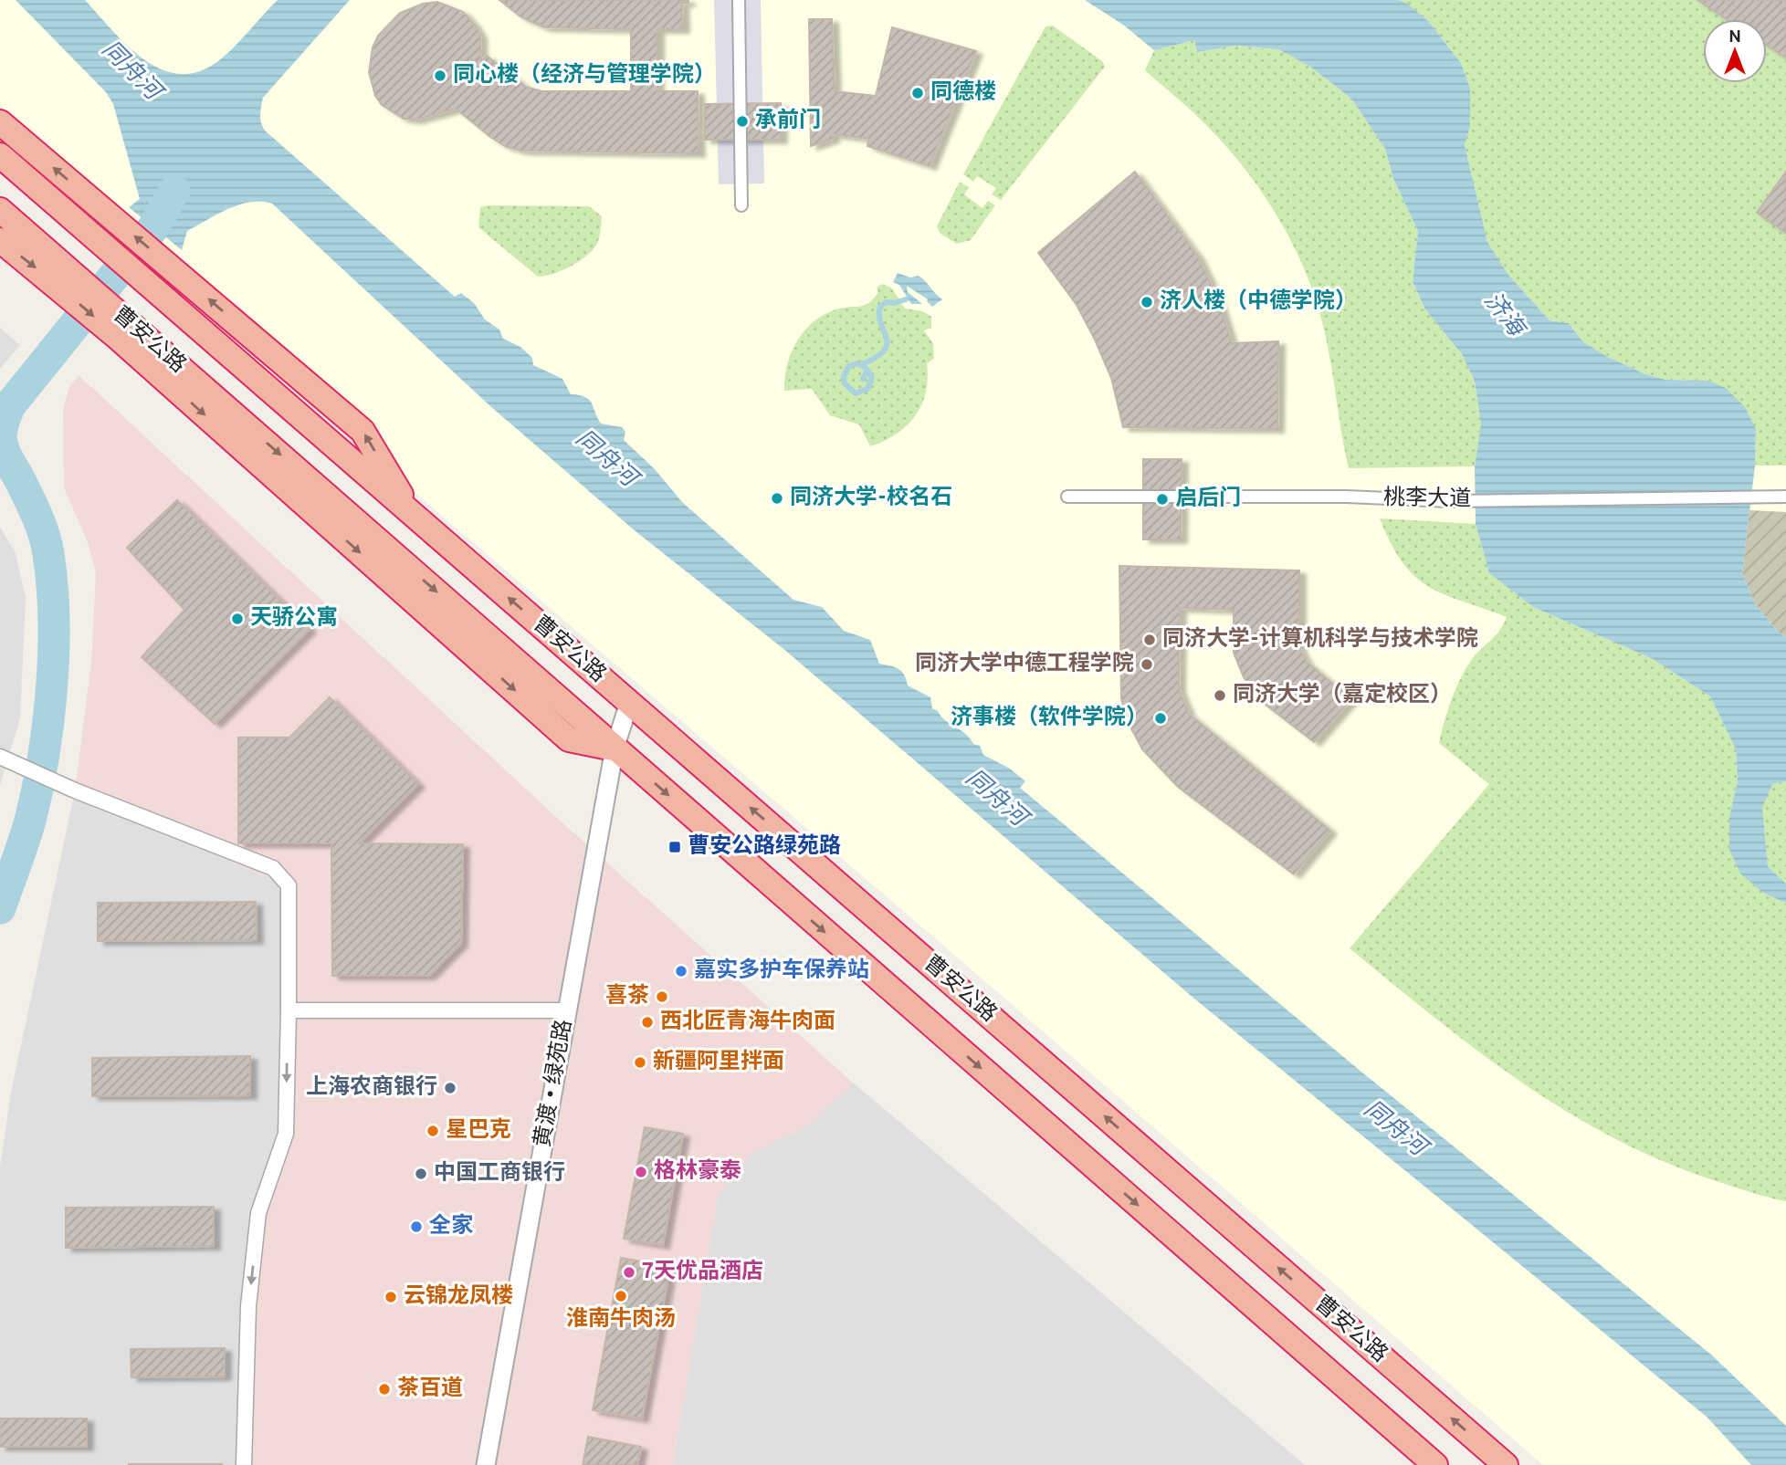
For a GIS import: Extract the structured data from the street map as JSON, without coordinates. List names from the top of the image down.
{
  "streets": {
    "highway": ["曹安公路"],
    "street": ["桃李大道", "黄渡 • 绿苑路"]
  },
  "crossings": [
    ["曹安公路", "黄渡 • 绿苑路"]
  ],
  "water": ["同舟河", "济海"],
  "places": {
    "other": [
      "同心楼（经济与管理学院）",
      "同德楼",
      "承前门",
      "济人楼（中德学院）",
      "同济大学-校名石",
      "启后门",
      "天骄公寓",
      "同济大学-计算机科学与技术学院",
      "同济大学中德工程学院",
      "同济大学（嘉定校区）",
      "济事楼（软件学院）",
      "嘉实多护车保养站",
      "喜茶",
      "西北匠青海牛肉面",
      "新疆阿里拌面",
      "上海农商银行",
      "星巴克",
      "格林豪泰",
      "中国工商银行",
      "全家",
      "7天优品酒店",
      "淮南牛肉汤",
      "云锦龙凤楼",
      "茶百道"
    ],
    "transit": ["曹安公路绿苑路"]
  },
  "north": "top"
}
